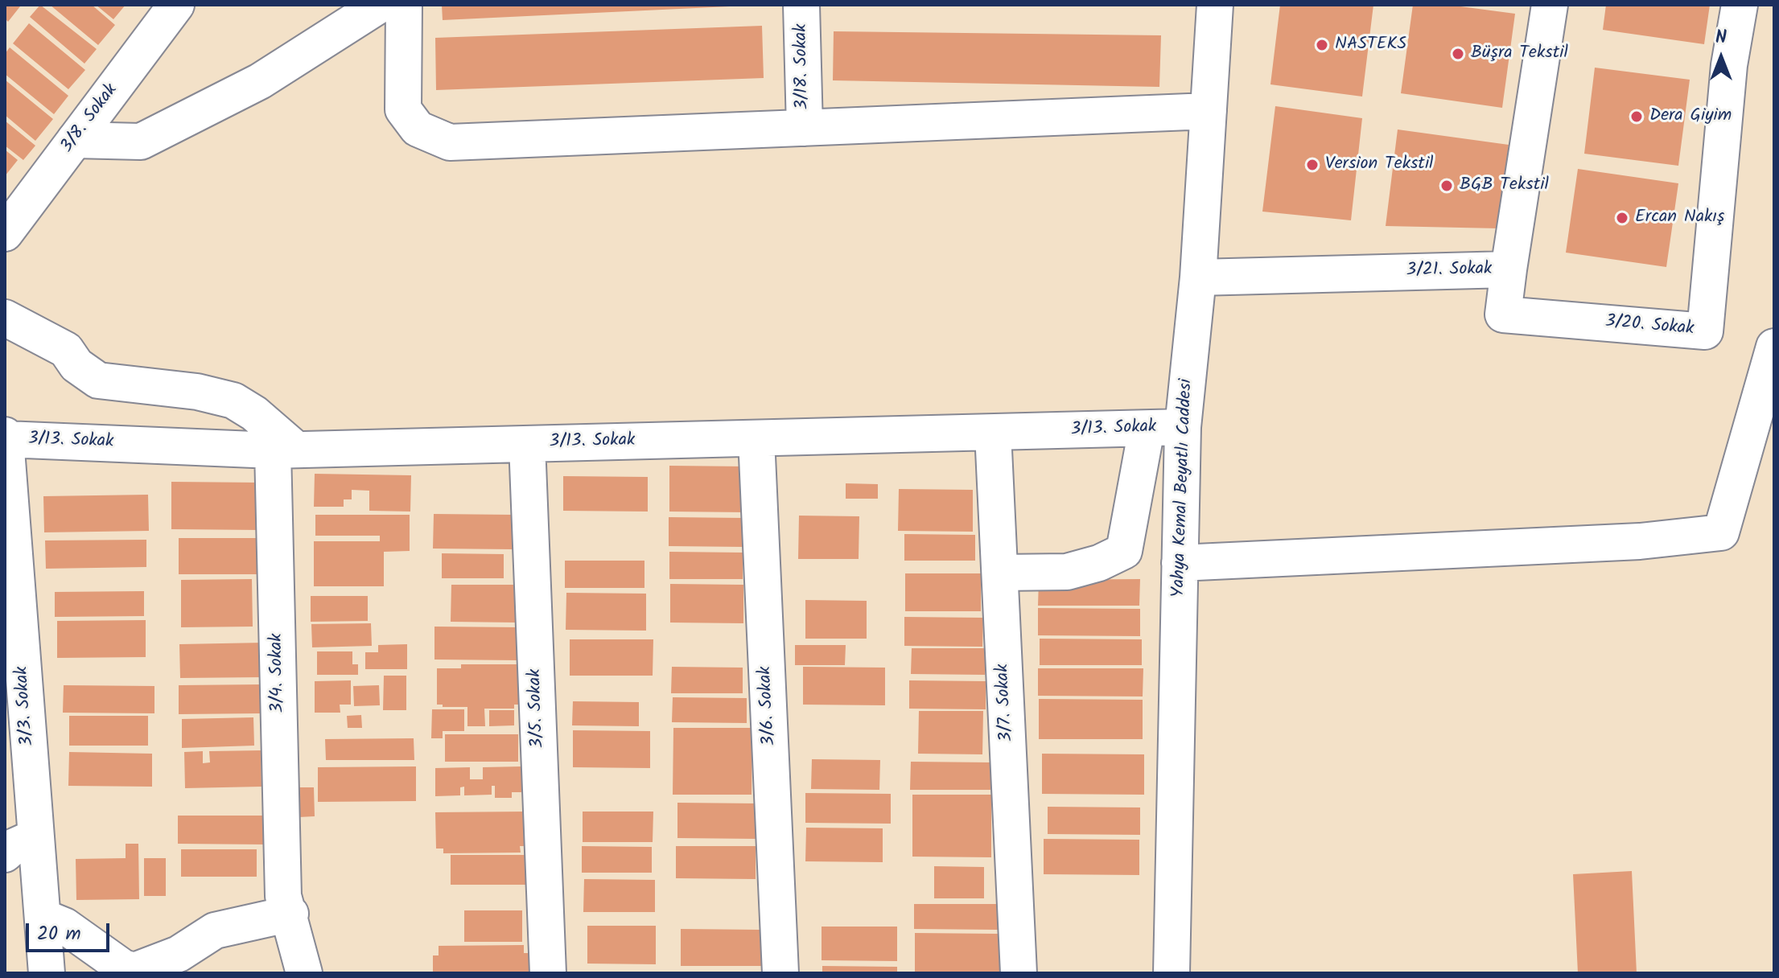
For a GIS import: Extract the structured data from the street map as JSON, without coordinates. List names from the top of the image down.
{
  "streets": {
    "street": [
      "3/18. Sokak",
      "3/8. Sokak",
      "3/21. Sokak",
      "3/20. Sokak",
      "3/13. Sokak",
      "Yahya Kemal Beyatlı Caddesi",
      "3/4. Sokak",
      "3/7. Sokak",
      "3/3. Sokak",
      "3/6. Sokak",
      "3/5. Sokak"
    ]
  },
  "crossings": [
    ["3/21. Sokak", "3/20. Sokak"],
    ["3/21. Sokak", "Yahya Kemal Beyatlı Caddesi"],
    ["3/13. Sokak", "Yahya Kemal Beyatlı Caddesi"],
    ["3/13. Sokak", "3/4. Sokak"],
    ["3/13. Sokak", "3/7. Sokak"],
    ["3/13. Sokak", "3/3. Sokak"],
    ["3/13. Sokak", "3/6. Sokak"],
    ["3/13. Sokak", "3/5. Sokak"]
  ],
  "places": [
    "NASTEKS",
    "Büşra Tekstil",
    "Dera Giyim",
    "Version Tekstil",
    "BGB Tekstil",
    "Ercan Nakış"
  ],
  "scale_bar": "20 m",
  "north": "top"
}
